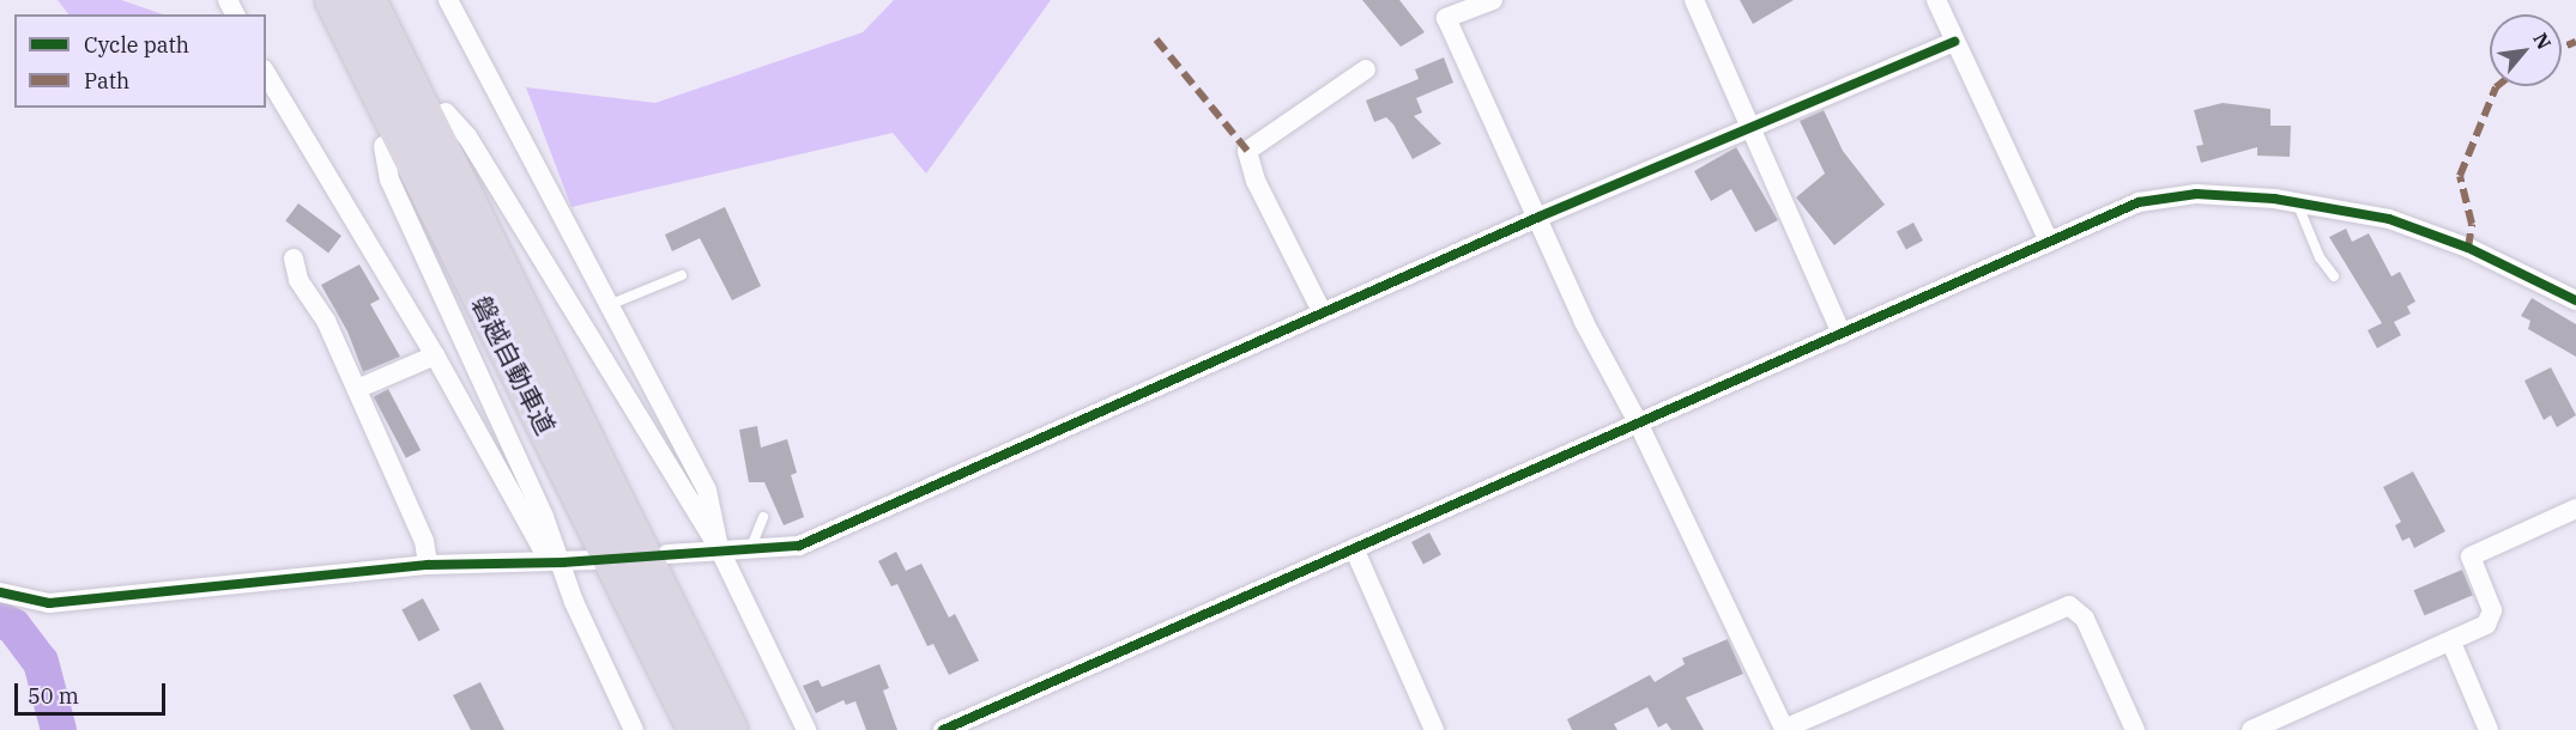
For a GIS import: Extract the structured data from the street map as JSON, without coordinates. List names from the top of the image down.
{
  "streets": {
    "highway": ["磐越自動車道"]
  },
  "legend": ["Cycle path", "Path"],
  "scale_bar": "50 m",
  "north": "top right"
}
